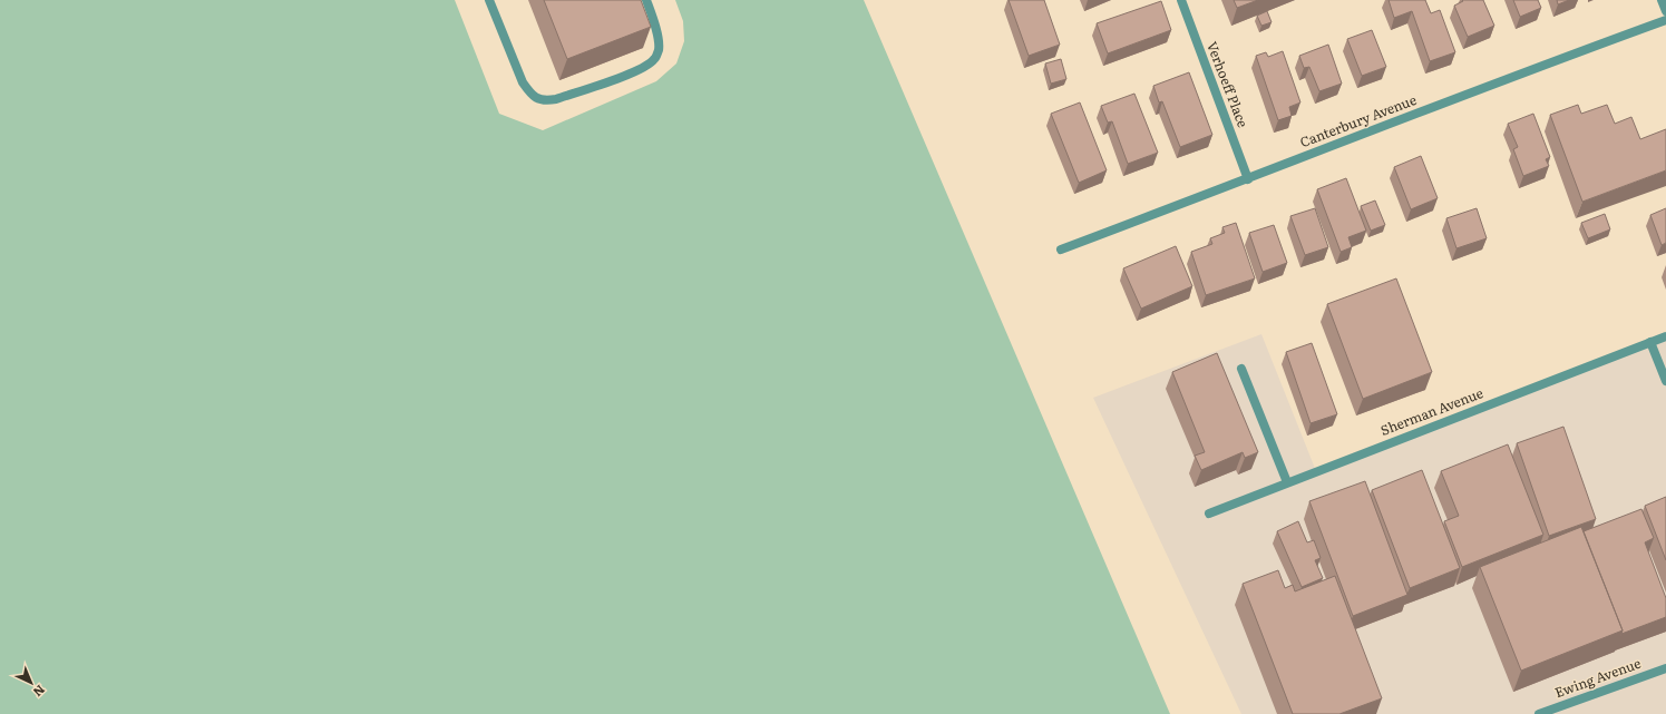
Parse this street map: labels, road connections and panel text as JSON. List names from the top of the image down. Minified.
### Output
{"streets":{"street":["Verhoeff Place","Canterbury Avenue","Sherman Avenue","Ewing Avenue"]},"crossings":[["Verhoeff Place","Canterbury Avenue"]],"north":"bottom right"}
